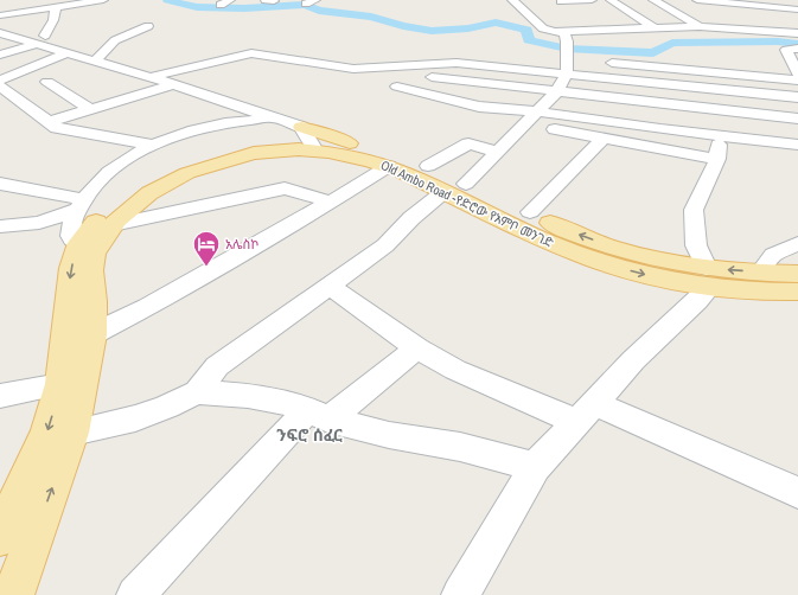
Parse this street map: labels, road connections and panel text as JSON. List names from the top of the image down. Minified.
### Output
{"streets":{"main road":["Old Ambo Road -የድሮው የአምቦ መንገድ"]},"districts":["ንፍሮ ሰፈር"],"places":{"hotel":["አሌስኮ"]}}
